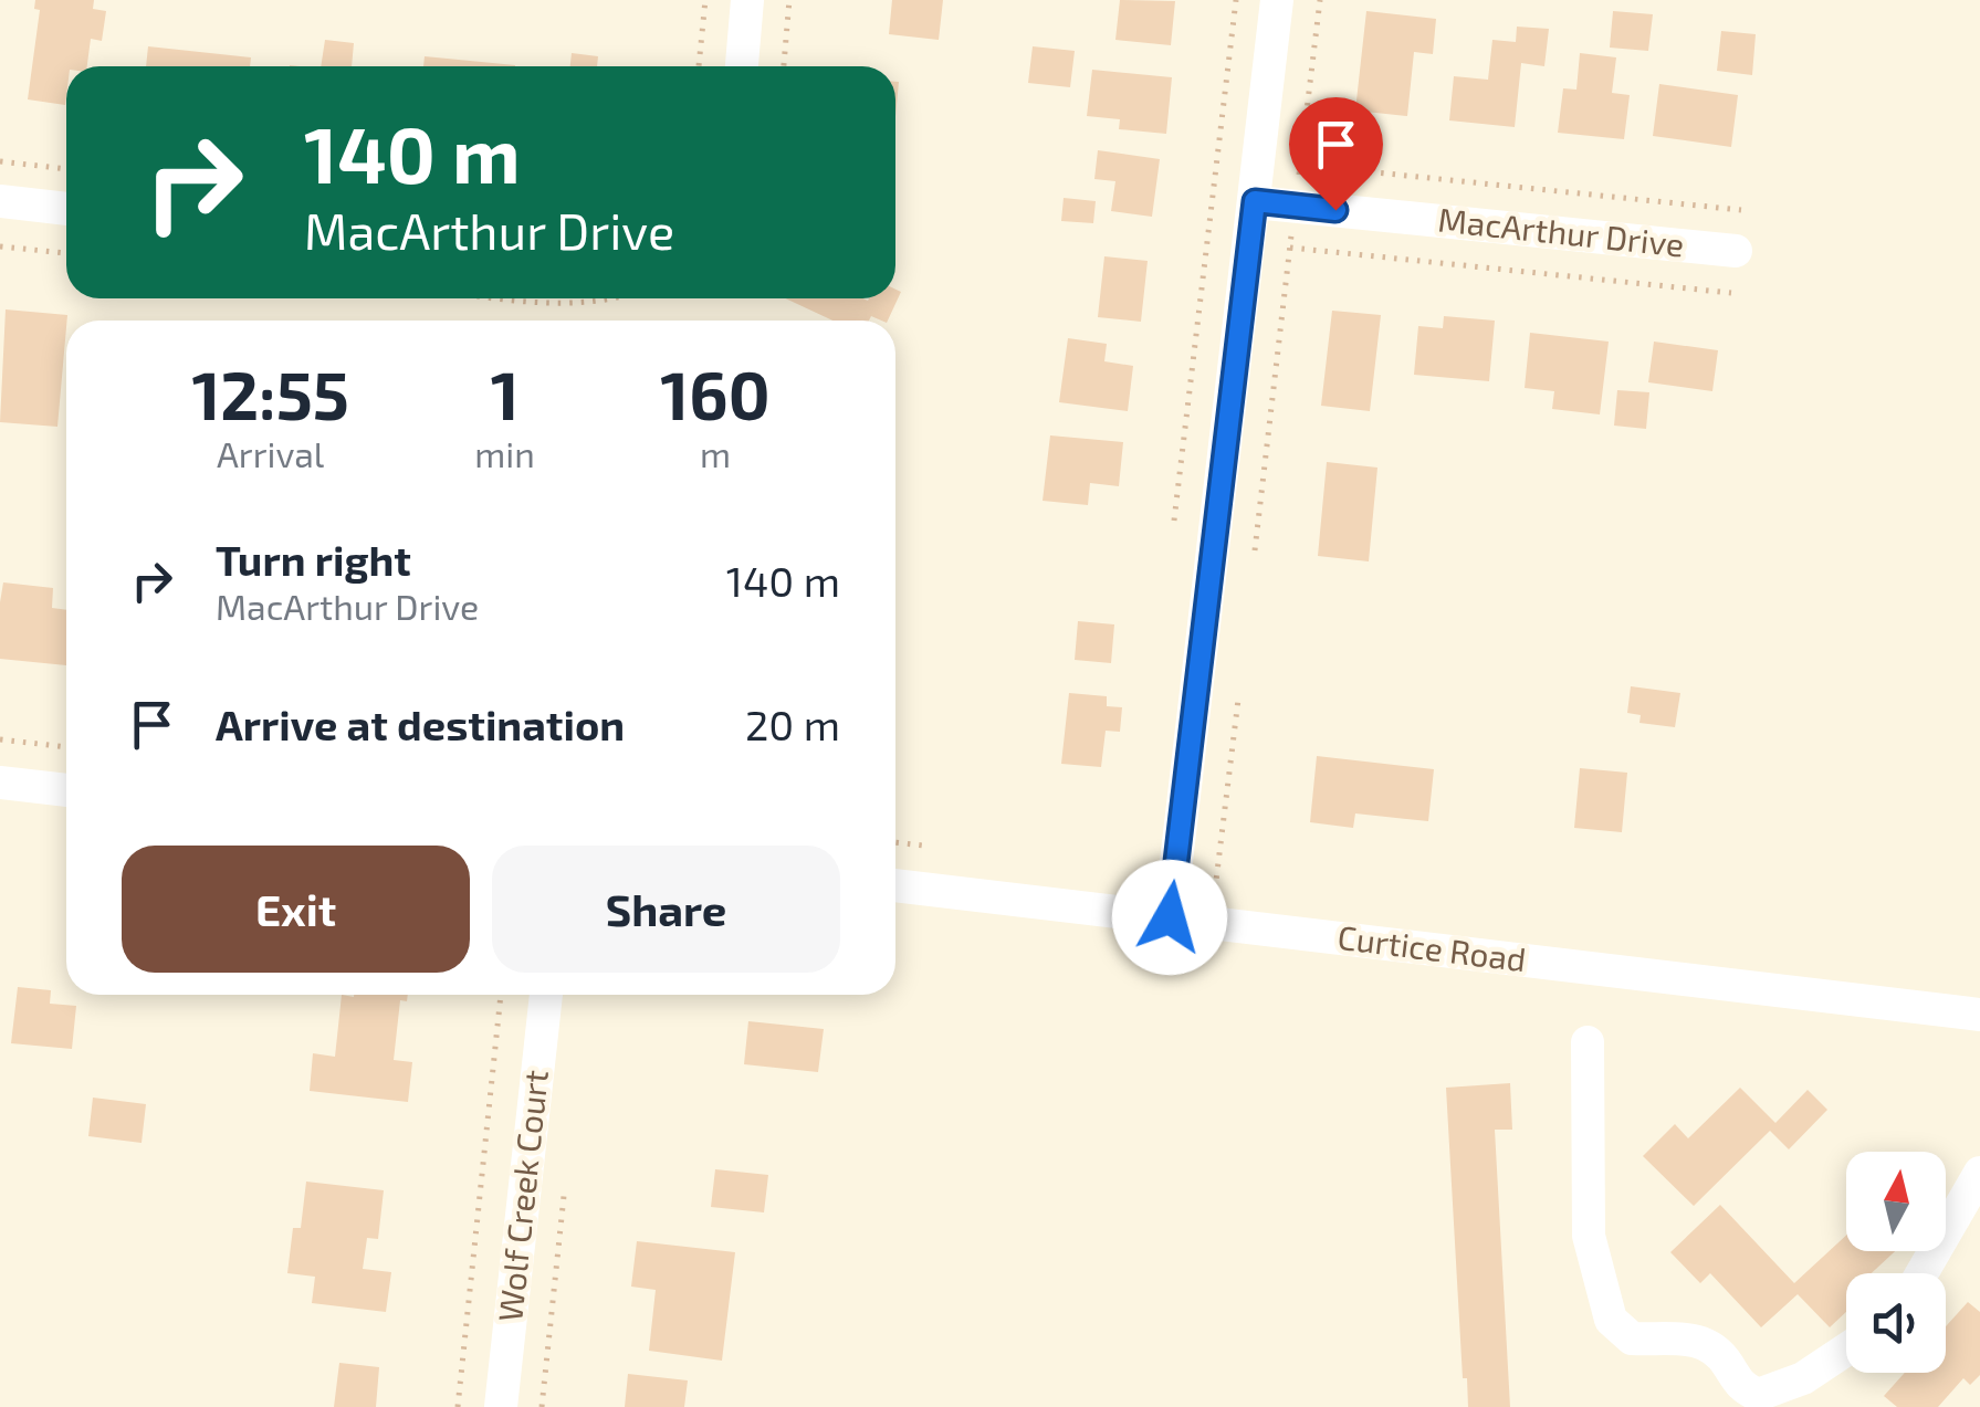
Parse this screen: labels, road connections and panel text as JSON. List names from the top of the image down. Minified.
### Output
{"streets":{"street":["MacArthur Drive","Curtice Road","Wolf Creek Court"]},"north":"top","page":{"turn":["140 m","MacArthur Drive"],"eta":["12:55","Arrival","1","min","160","m"],"list":[{"name":"Turn right","note":"MacArthur Drive","value":"140 m"},{"name":"Arrive at destination","value":"20 m"}],"buttons":["Exit","Share"]}}
